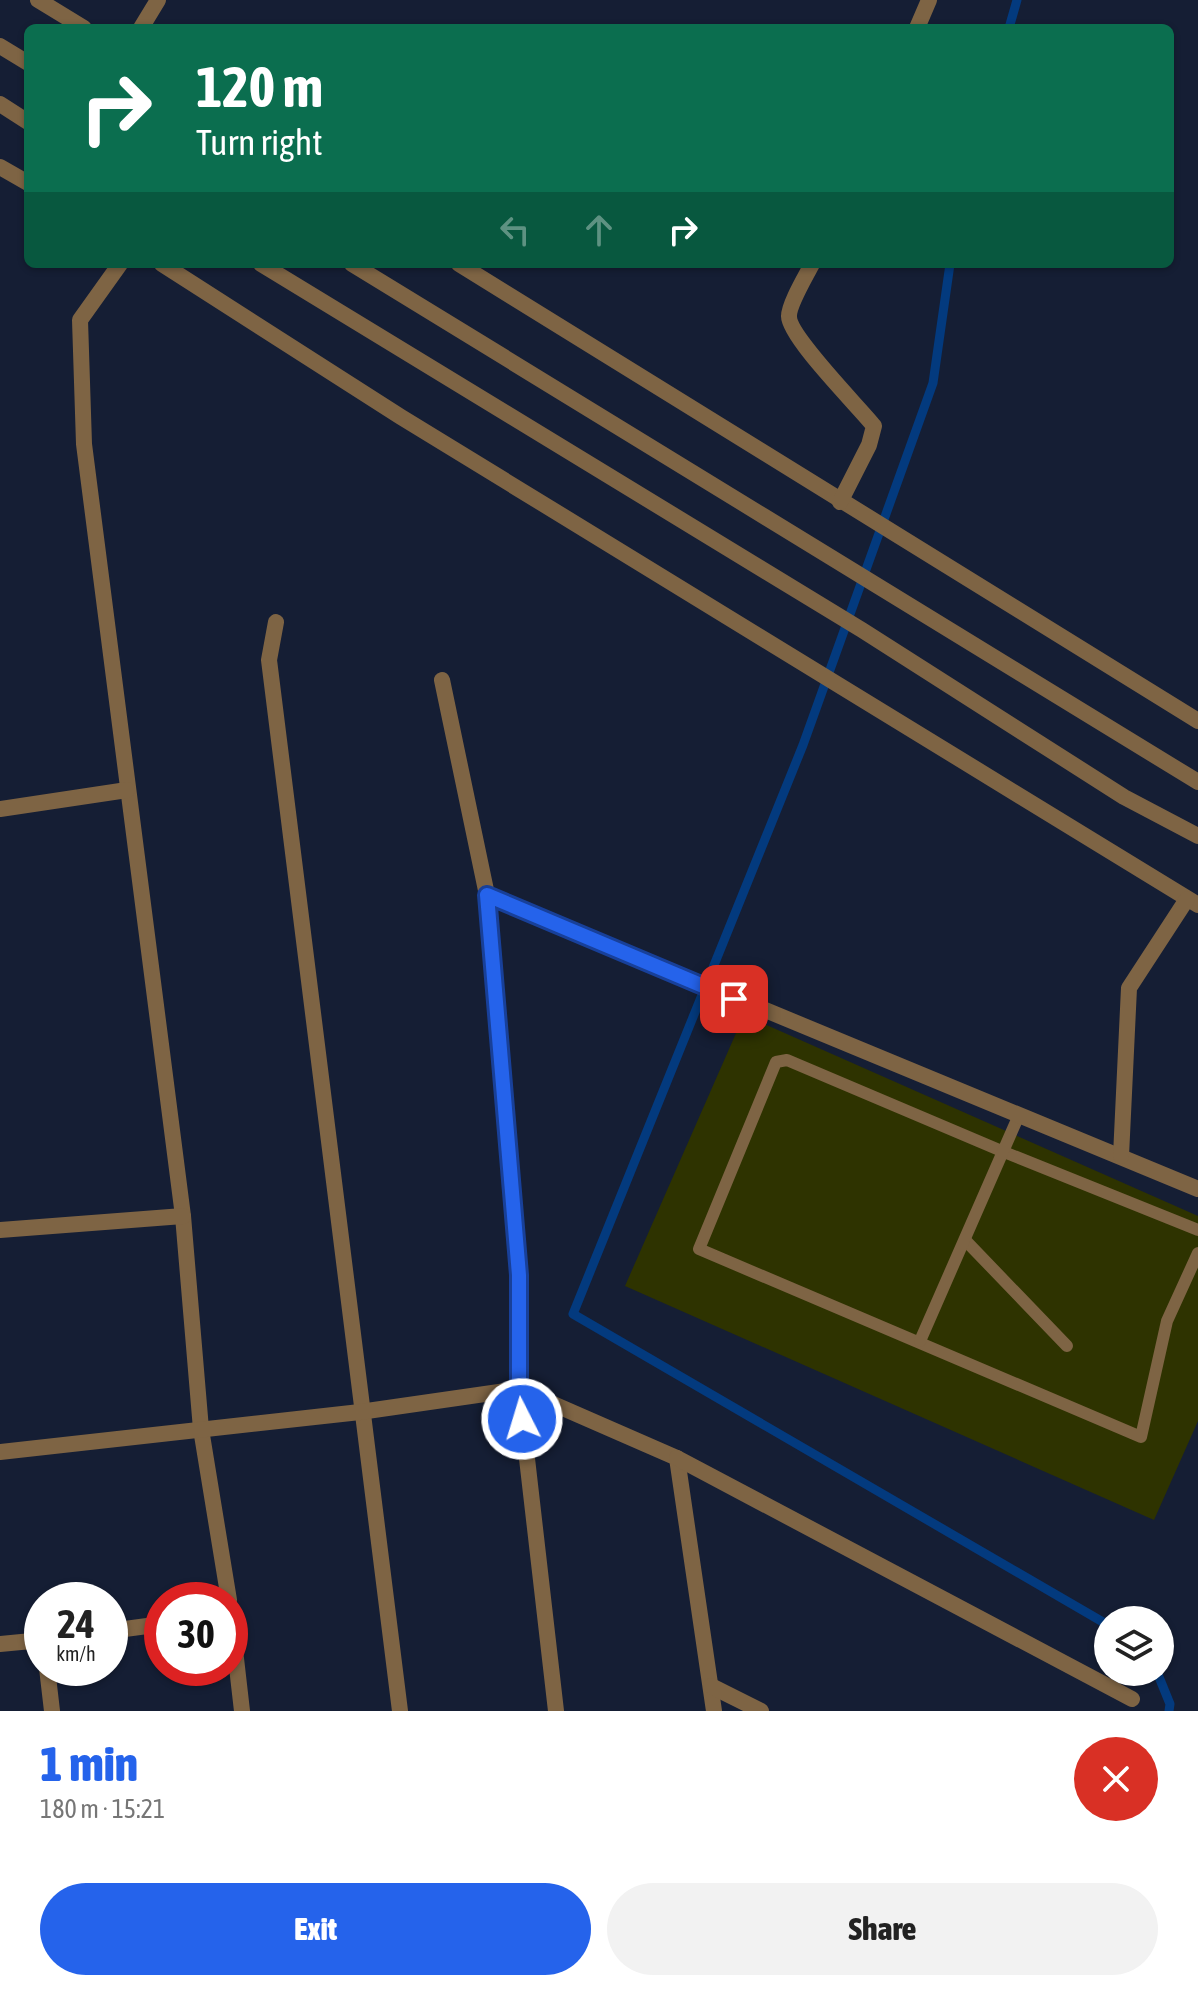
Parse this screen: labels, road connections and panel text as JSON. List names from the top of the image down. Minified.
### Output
{"page":{"turn":["120 m","Turn right"],"speed":"24 km/h","limit":"30","heading":["1 min","180 m · 15:21"],"buttons":["Exit","Share"]}}
